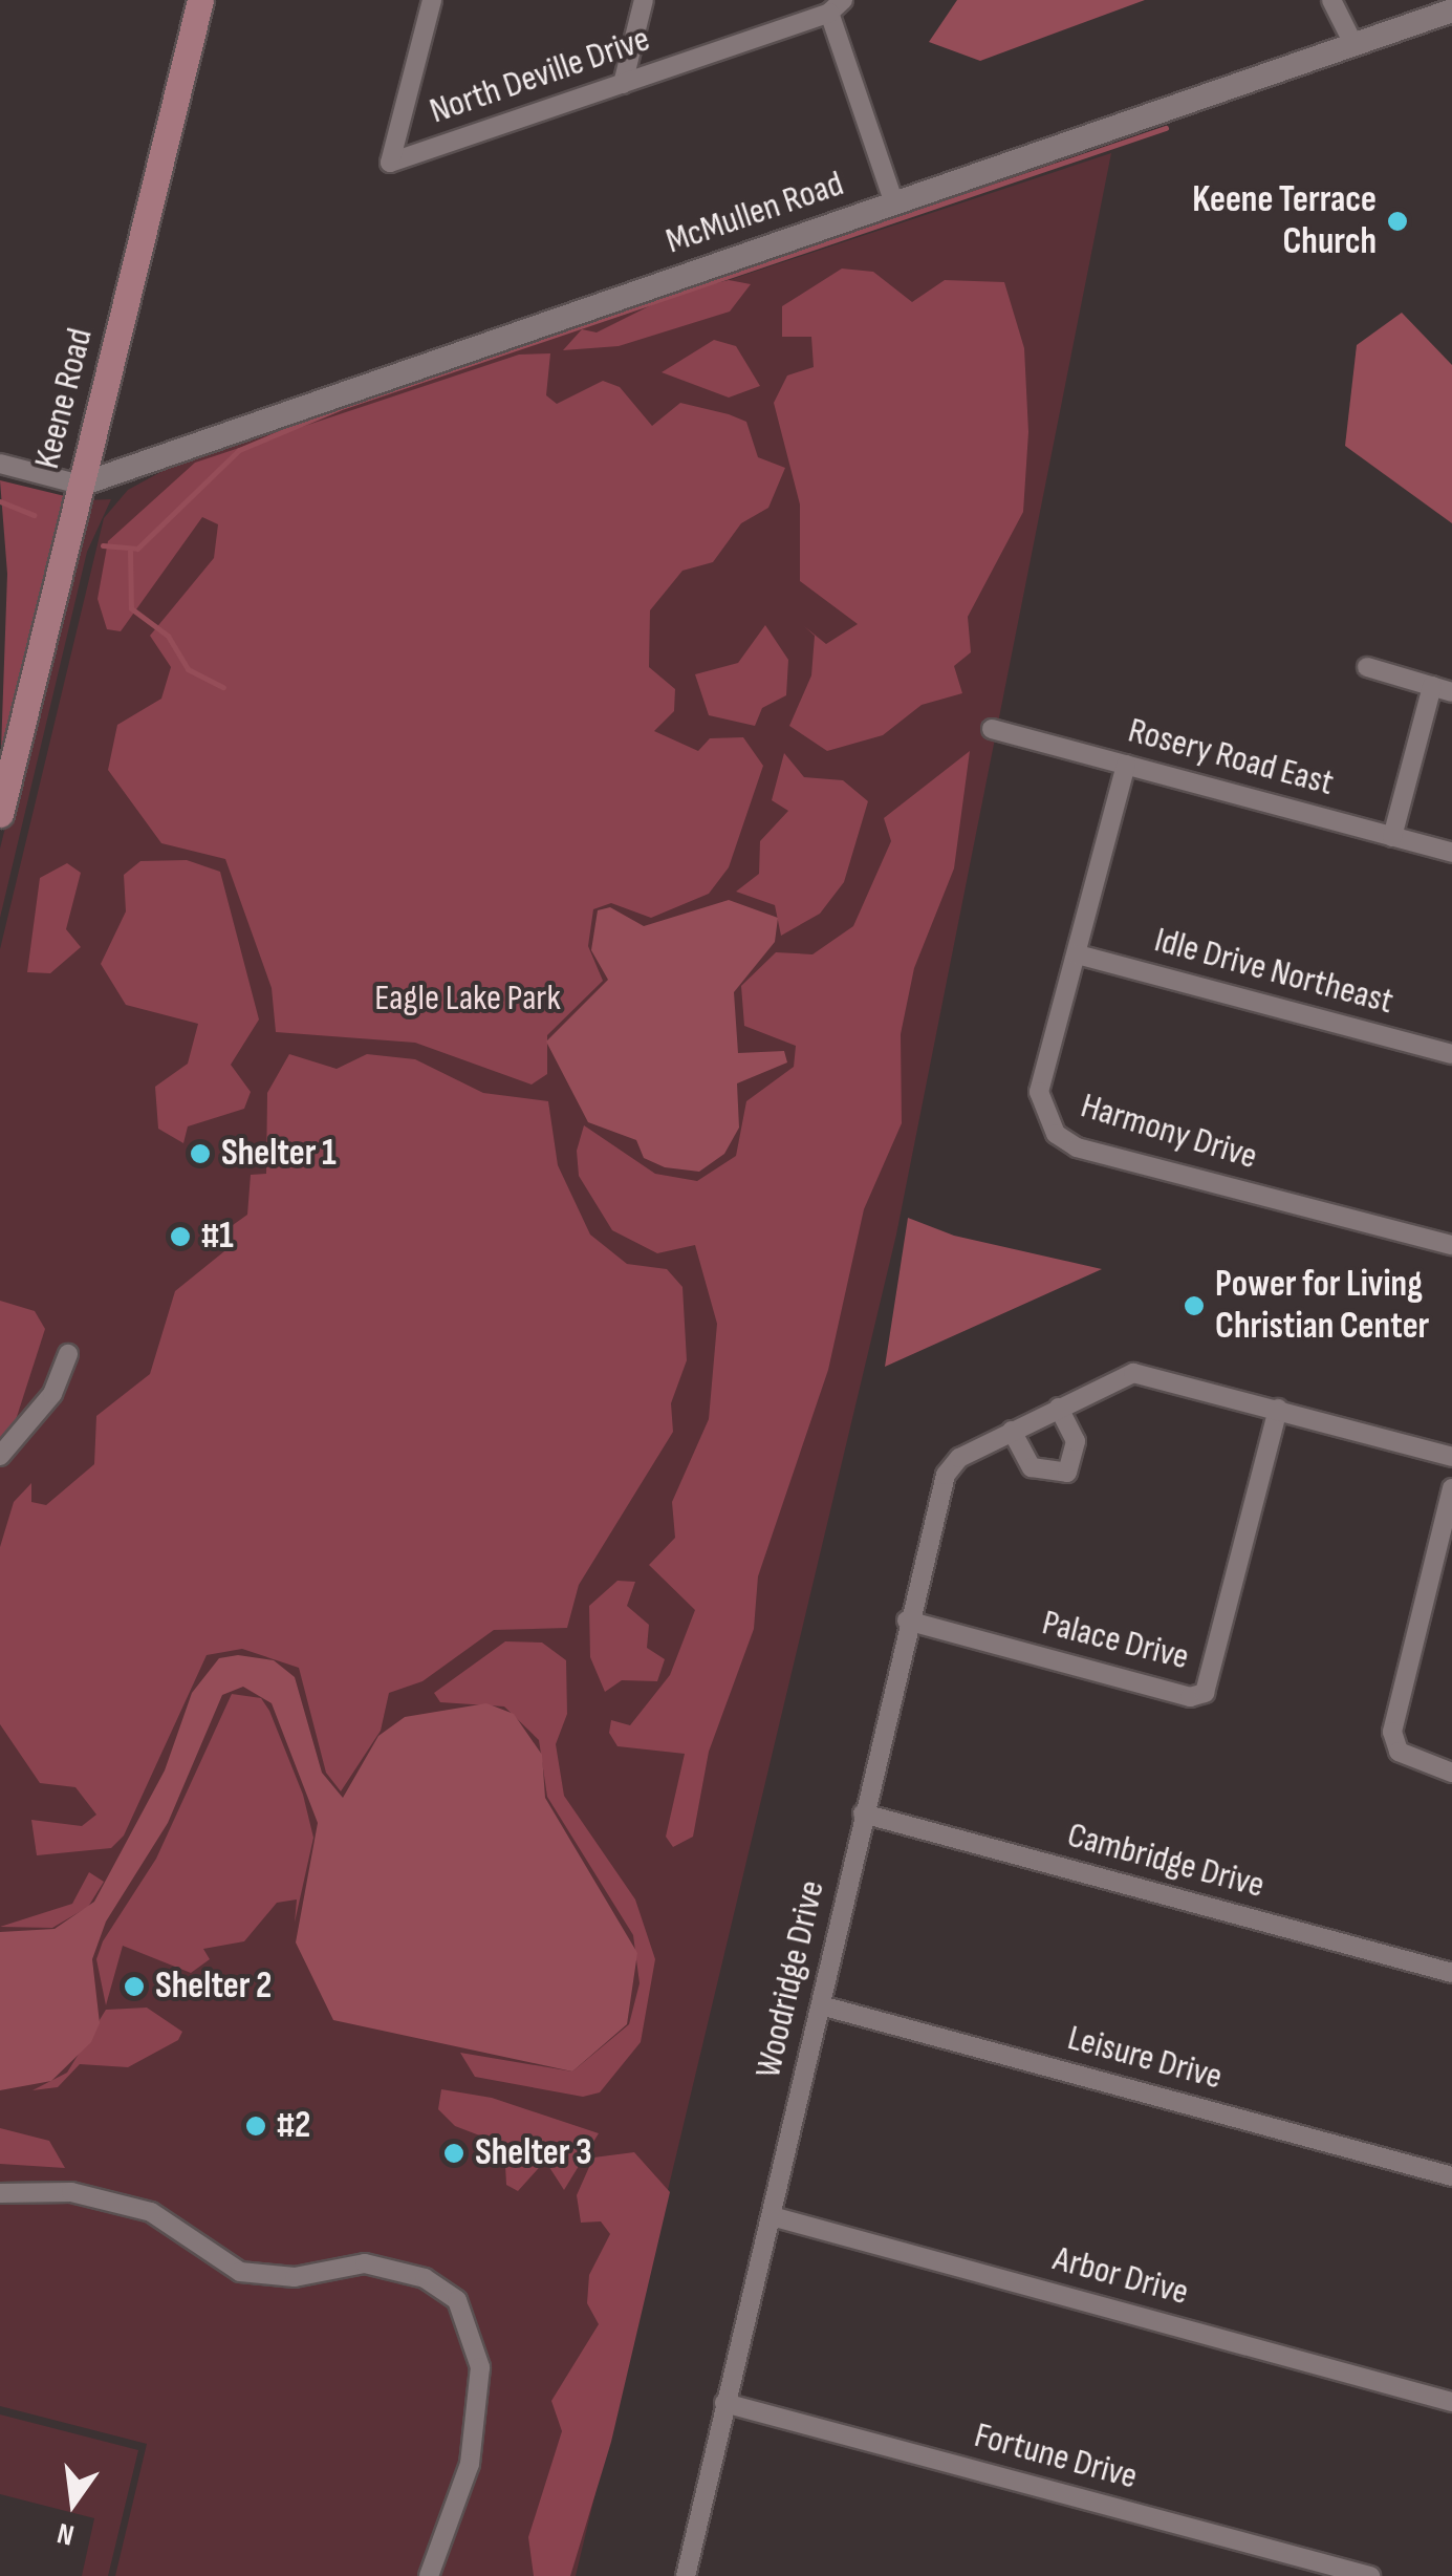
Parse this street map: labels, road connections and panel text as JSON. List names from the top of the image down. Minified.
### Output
{"streets":{"main road":["Keene Road"],"street":["North Deville Drive","McMullen Road","Rosery Road East","Idle Drive Northeast","Harmony Drive","Palace Drive","Cambridge Drive","Woodridge Drive","Leisure Drive","Arbor Drive","Fortune Drive"]},"crossings":[["McMullen Road","Keene Road"],["Rosery Road East","Harmony Drive"],["Idle Drive Northeast","Harmony Drive"],["Palace Drive","Woodridge Drive"],["Cambridge Drive","Woodridge Drive"],["Woodridge Drive","Leisure Drive"],["Woodridge Drive","Arbor Drive"],["Woodridge Drive","Fortune Drive"]],"parks":["Eagle Lake Park"],"places":["Keene Terrace Church","Shelter 1","#1","Power for Living Christian Center","Shelter 2","#2","Shelter 3"],"north":"bottom"}
